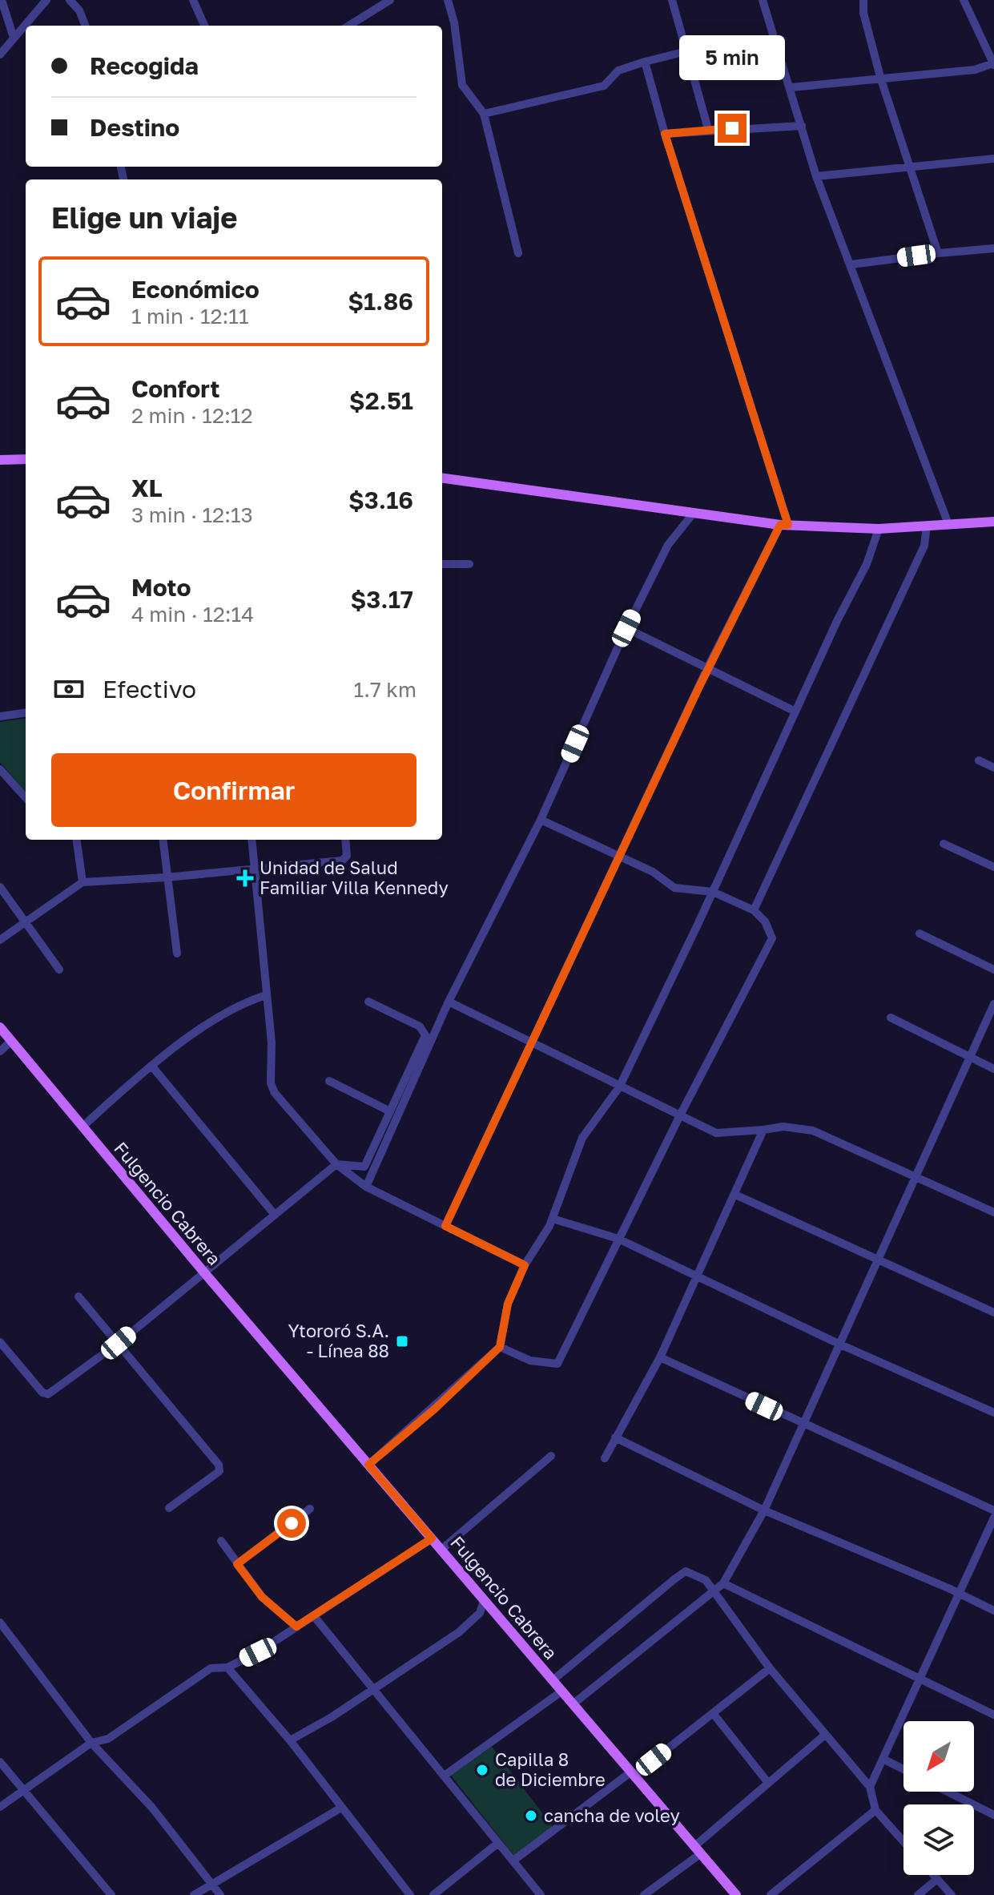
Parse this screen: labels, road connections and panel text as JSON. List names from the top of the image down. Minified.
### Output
{"streets":{"main road":["Fulgencio Cabrera"]},"places":{"health":["Unidad de Salud Familiar Villa Kennedy"],"transit":["Ytororó S.A. - Línea 88"],"other":["Capilla 8 de Diciembre","cancha de voley"]},"north":"bottom left","page":{"banner":["Recogida","Destino"],"bubble":"5 min","heading":"Elige un viaje","list":[{"name":"Económico","note":"1 min · 12:11","value":"$1.86"},{"name":"Confort","note":"2 min · 12:12","value":"$2.51"},{"name":"XL","note":"3 min · 12:13","value":"$3.16"},{"name":"Moto","note":"4 min · 12:14","value":"$3.17"}],"pay":["Efectivo","1.7 km"],"buttons":"Confirmar"}}
